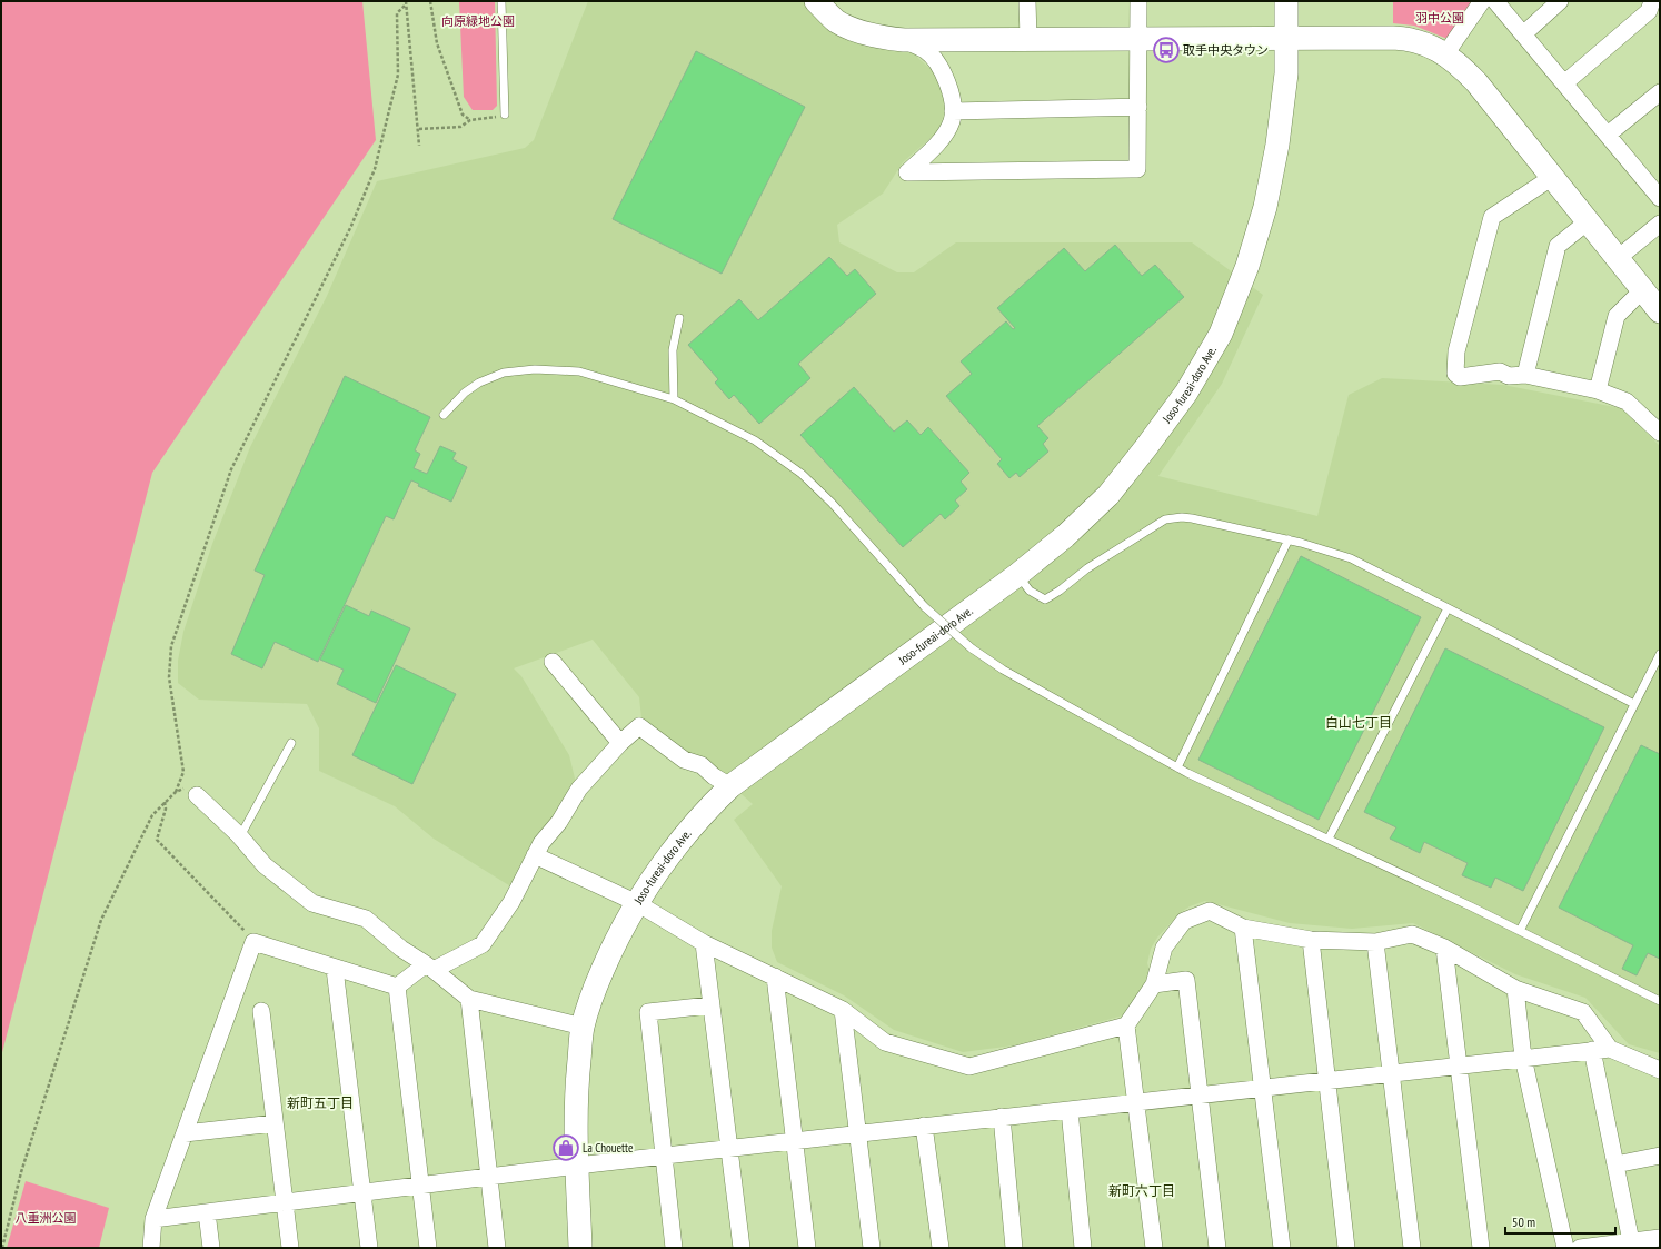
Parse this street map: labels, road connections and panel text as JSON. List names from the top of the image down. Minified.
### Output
{"streets":{"street":["Joso-fureai-doro Ave."]},"districts":["白山七丁目","新町五丁目","新町六丁目"],"parks":["羽中公園","向原緑地公園","八重洲公園"],"places":{"bus stop":["取手中央タウン"],"shop":["La Chouette"]},"scale_bar":"50 m"}
